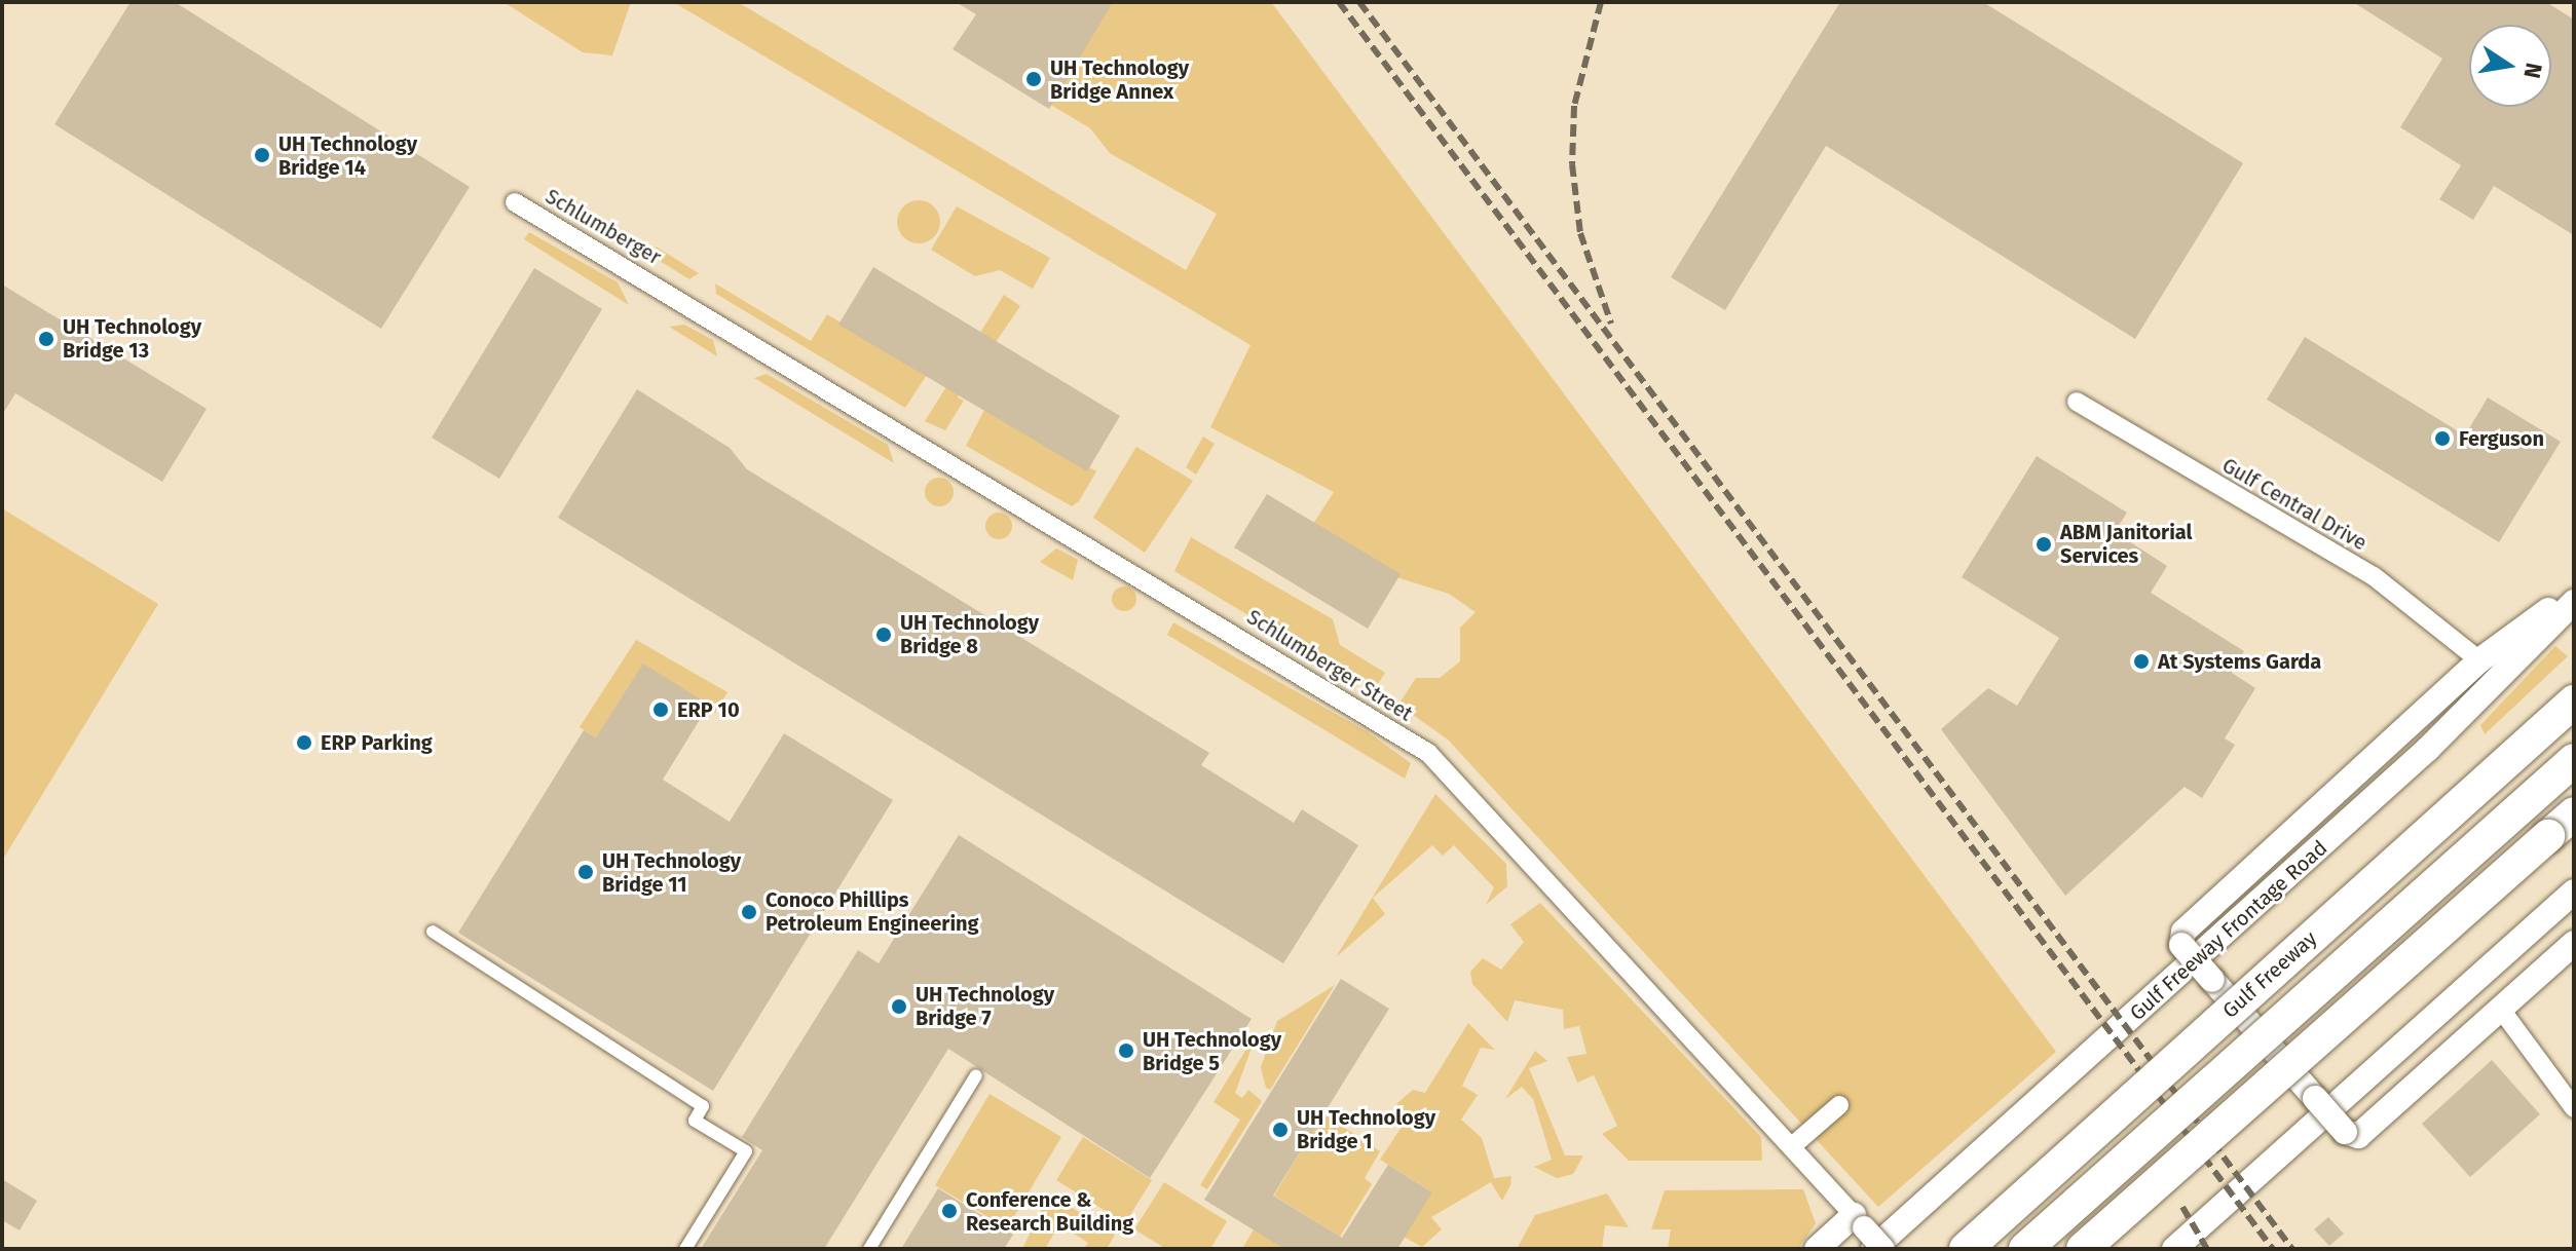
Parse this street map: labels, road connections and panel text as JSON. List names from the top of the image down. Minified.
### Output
{"streets":{"highway":["Gulf Freeway"],"main road":["Gulf Freeway Frontage Road"],"street":["Schlumberger","Gulf Central Drive","Schlumberger Street"]},"crossings":[["Schlumberger","Schlumberger Street"],["Schlumberger Street","Gulf Freeway Frontage Road"]],"places":["UH Technology Bridge Annex","UH Technology Bridge 14","UH Technology Bridge 13","Ferguson","ABM Janitorial Services","UH Technology Bridge 8","At Systems Garda","ERP 10","ERP Parking","UH Technology Bridge 11","Conoco Phillips Petroleum Engineering","UH Technology Bridge 7","UH Technology Bridge 5","UH Technology Bridge 1","Conference & Research Building"],"north":"right"}
